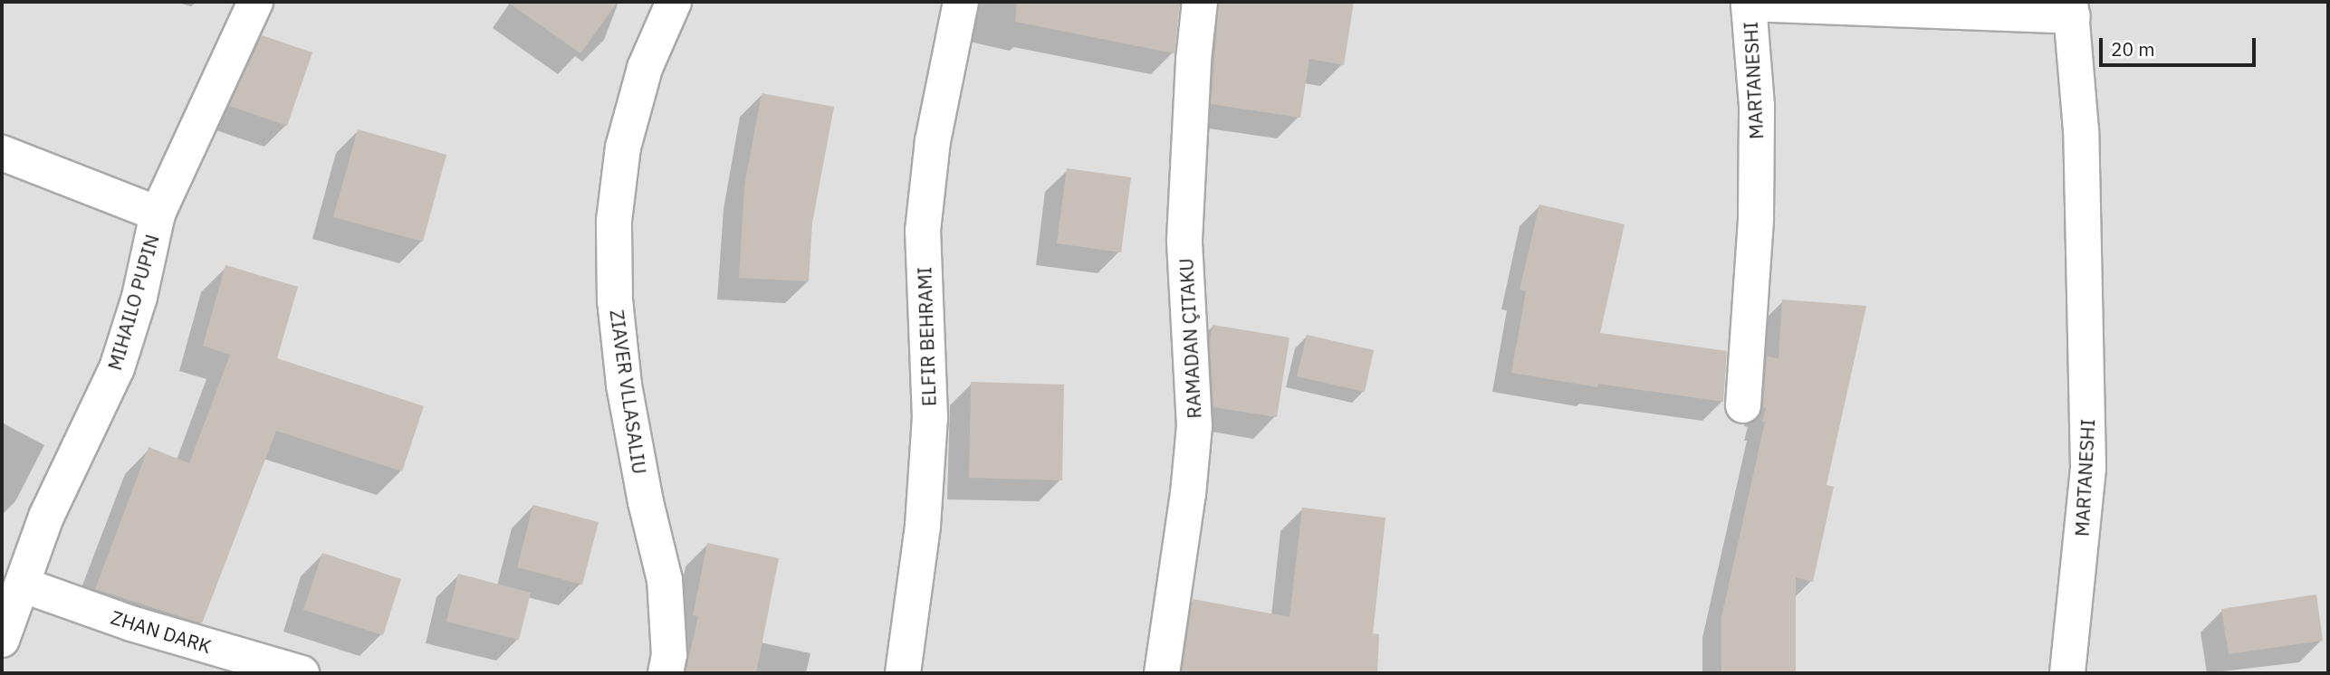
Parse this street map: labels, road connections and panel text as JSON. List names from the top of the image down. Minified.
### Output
{"streets":{"street":["MARTANESHI","MIHAILO PUPIN","ELFIR BEHRAMI","RAMADAN ÇITAKU","ZIAVER VLLASALIU","ZHAN DARK"]},"crossings":[["MIHAILO PUPIN","ZHAN DARK"]],"scale_bar":"20 m"}
